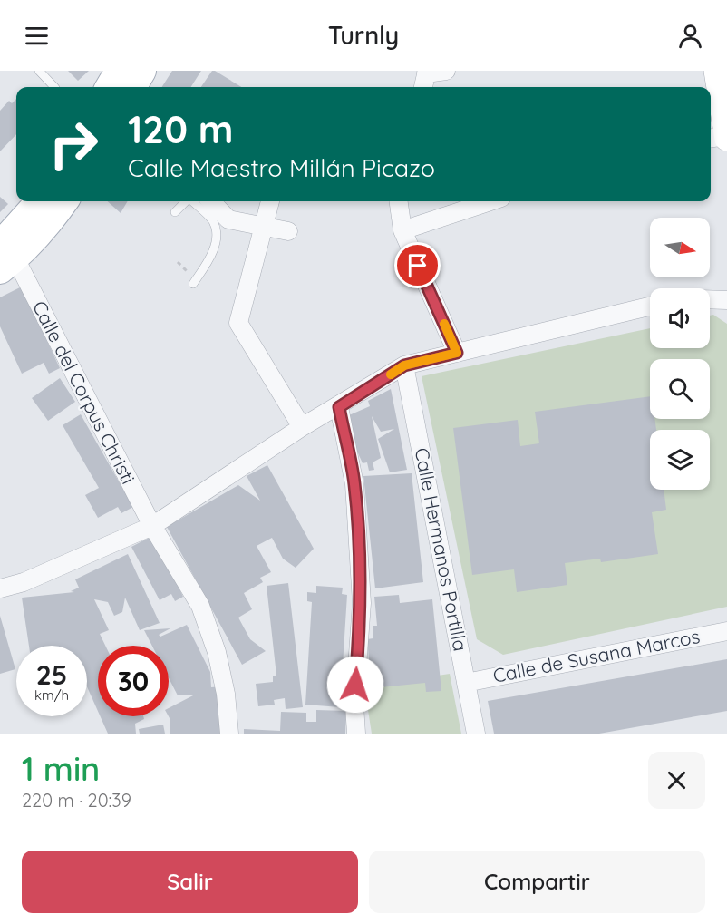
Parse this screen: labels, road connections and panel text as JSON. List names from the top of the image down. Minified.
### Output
{"streets":{"street":["Calle del Corpus Christi","Calle Hermanos Portilla","Calle de Susana Marcos"]},"crossings":[["Calle Hermanos Portilla","Calle de Susana Marcos"]],"north":"right","page":{"header":"Turnly","turn":["120 m","Calle Maestro Millán Picazo"],"speed":"25 km/h","limit":"30","heading":["1 min","220 m · 20:39"],"buttons":["Salir","Compartir"]}}
